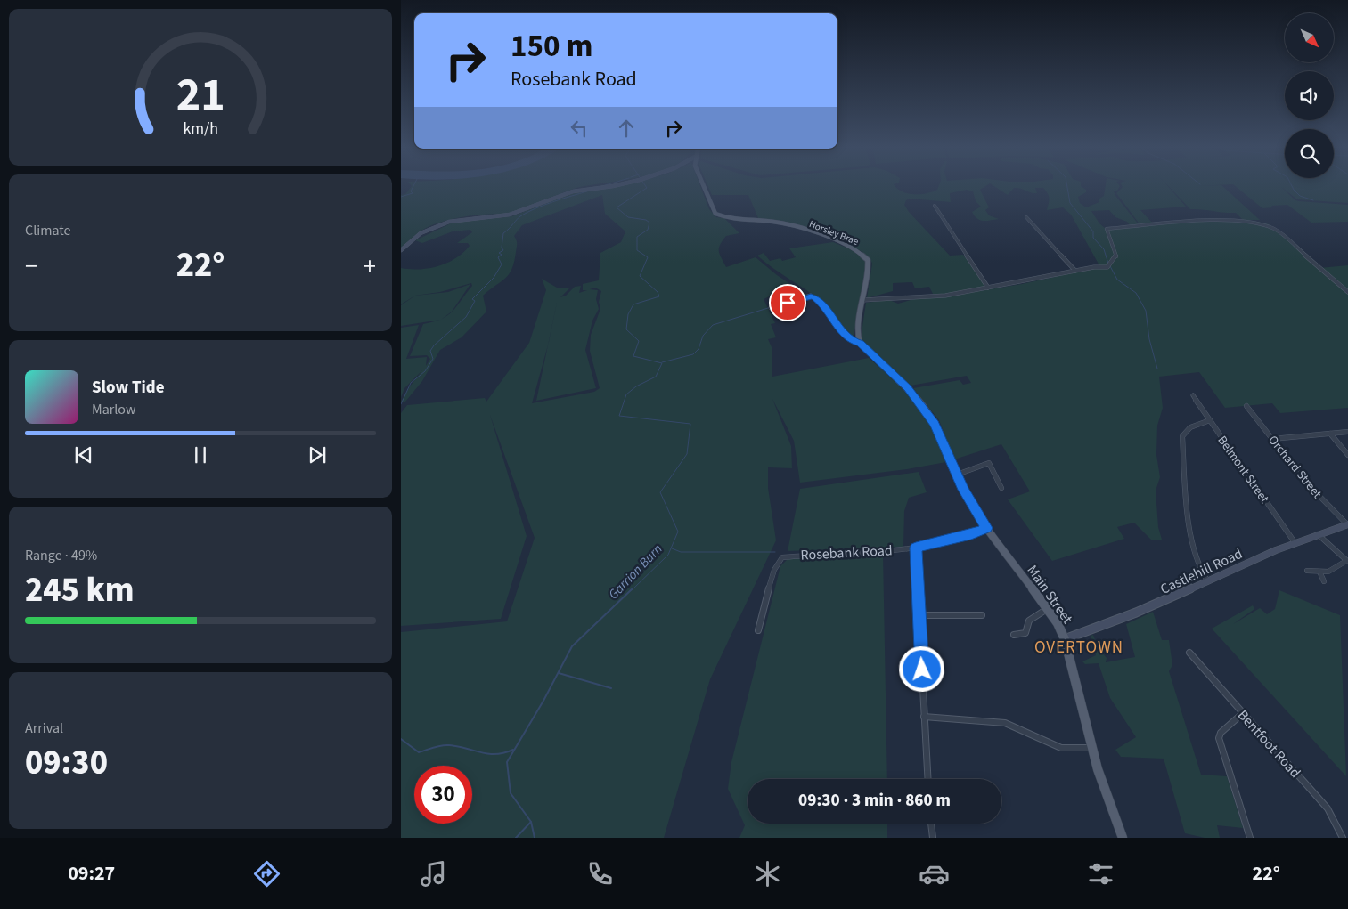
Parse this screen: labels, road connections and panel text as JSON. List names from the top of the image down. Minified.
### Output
{"streets":{"main road":["Horsley Brae","Castlehill Road","Main Street"],"street":["Orchard Street","Belmont Street","Rosebank Road","Bentfoot Road"]},"crossings":[["Horsley Brae","Main Street"],["Orchard Street","Castlehill Road"],["Belmont Street","Castlehill Road"],["Rosebank Road","Main Street"],["Castlehill Road","Main Street"]],"districts":["OVERTOWN"],"water":["Garrion Burn"],"north":"bottom right","page":{"turn":["150 m","Rosebank Road"],"tile":["Climate",["Range · 49%","245 km"],["Arrival","09:30"]],"heat":["−","22°","+"],"song":["Slow Tide","Marlow"],"limit":"30","trip":"09:30 · 3 min · 860 m","tabs":["09:27","22°"],"gauge":["21","km/h"]}}
